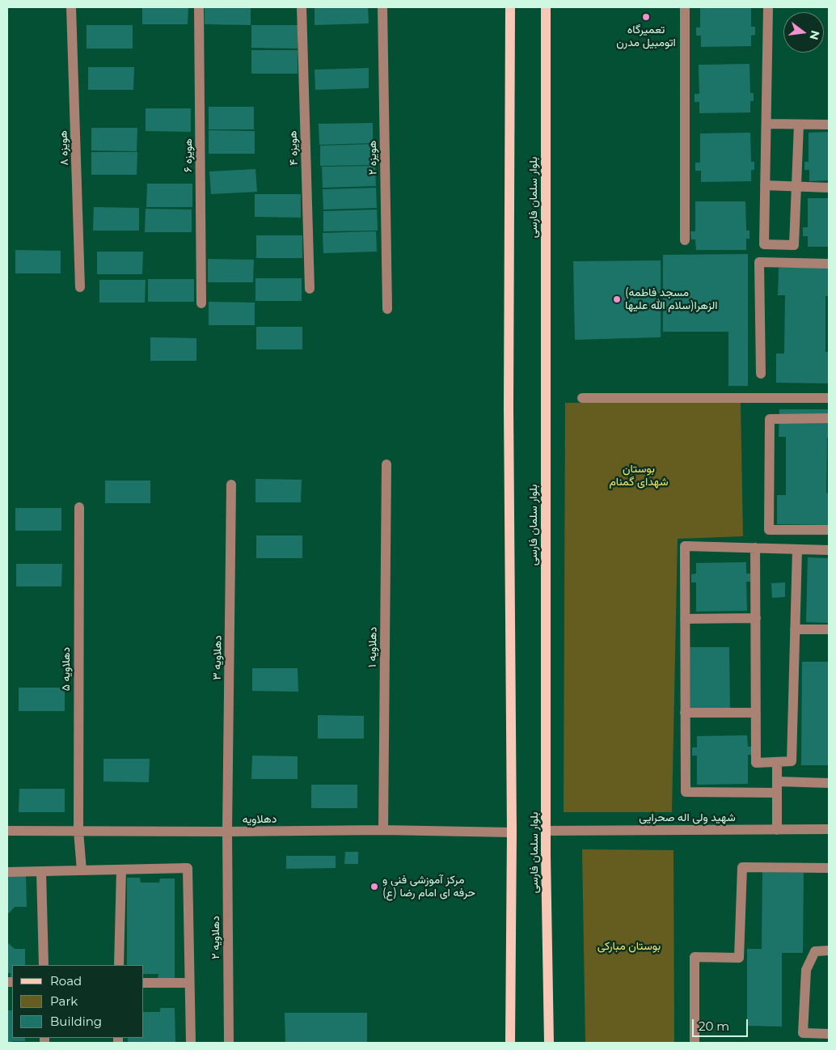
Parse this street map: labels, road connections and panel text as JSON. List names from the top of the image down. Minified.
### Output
{"streets":{"main road":["بلوار سلمان فارسی"],"street":["هویزه ۸","هویزه ۴","هویزه ۶","هویزه ۲","دهلاویه ۱","دهلاویه ۳","دهلاویه ۵","شهید ولی اله صحرایی","دهلاویه","دهلاویه ۲"]},"crossings":[["بلوار سلمان فارسی","شهید ولی اله صحرایی"],["بلوار سلمان فارسی","دهلاویه"],["دهلاویه ۱","دهلاویه"],["دهلاویه ۳","دهلاویه"],["دهلاویه ۳","دهلاویه ۲"],["دهلاویه ۵","دهلاویه"],["دهلاویه","دهلاویه ۲"]],"parks":["بوستان شهدای گمنام","بوستان مبارکی"],"places":["تعمیرگاه اتومبیل مدرن","(مسجد فاطمه الزهرا(سلام الله علیها","مرکز آموزشی فنی و حرفه ای امام رضا (ع)"],"legend":["Road","Park","Building"],"scale_bar":"20 m","north":"right"}
